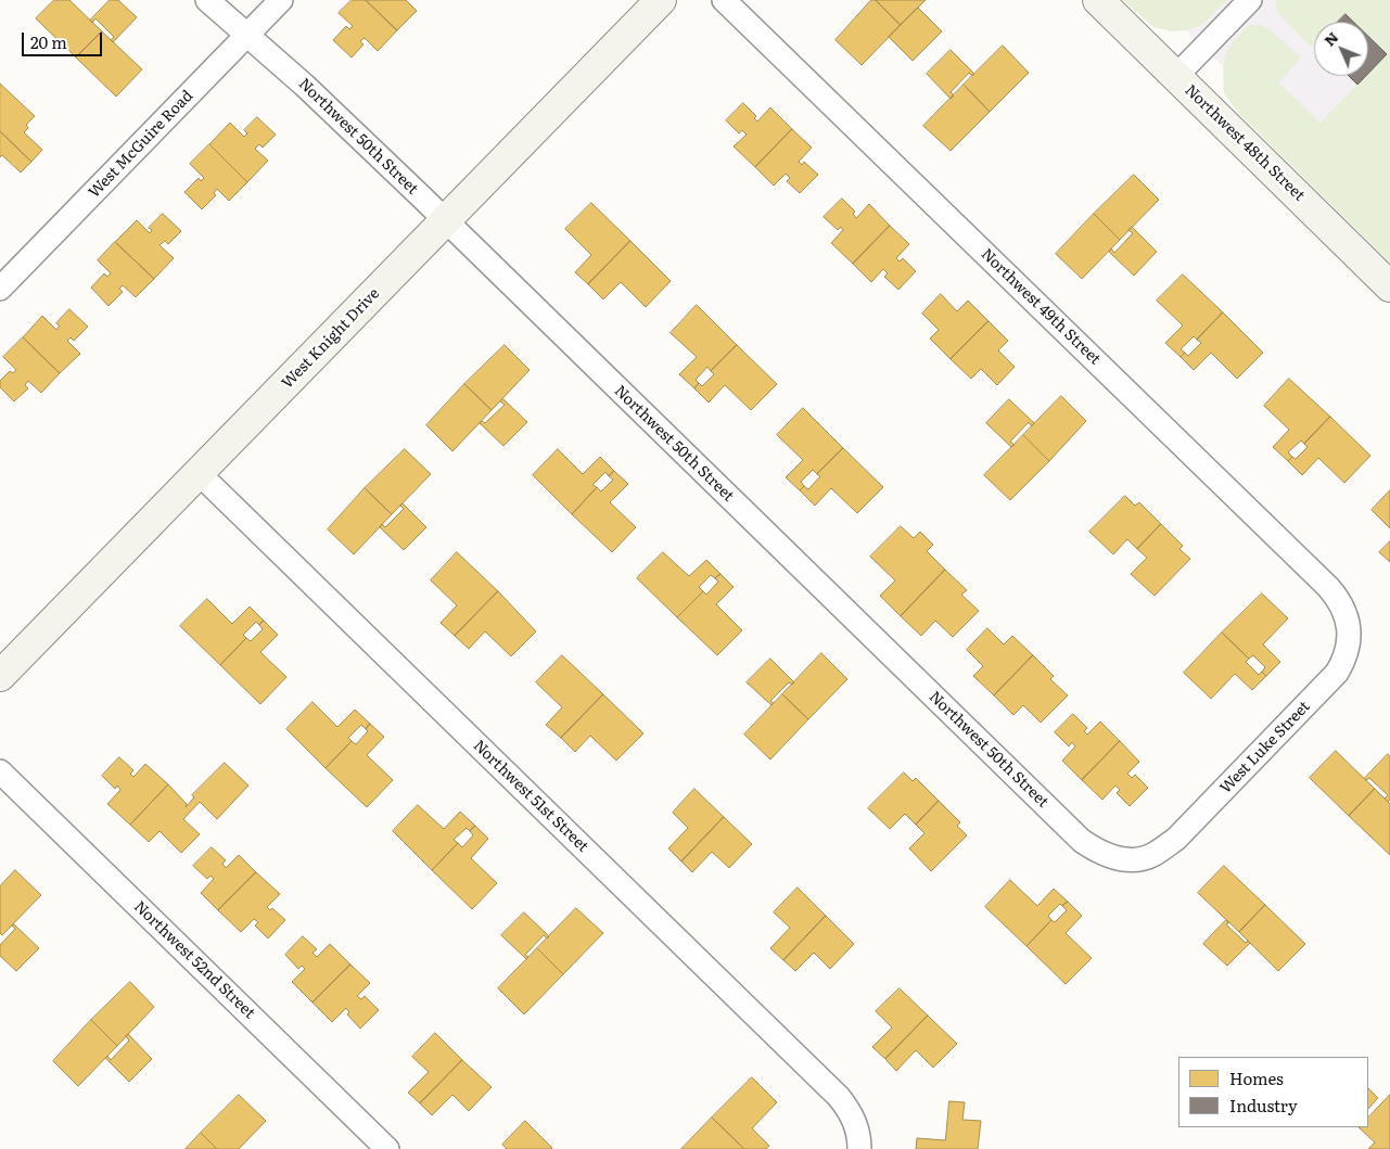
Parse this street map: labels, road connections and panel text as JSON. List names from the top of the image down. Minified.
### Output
{"streets":{"street":["Northwest 50th Street","Northwest 48th Street","West McGuire Road","Northwest 49th Street","West Knight Drive","West Luke Street","Northwest 51st Street","Northwest 52nd Street"]},"crossings":[["Northwest 50th Street","West McGuire Road"],["Northwest 50th Street","West Knight Drive"],["Northwest 50th Street","West Luke Street"],["Northwest 49th Street","West Luke Street"],["West Knight Drive","Northwest 51st Street"]],"legend":["Homes","Industry"],"scale_bar":"20 m","north":"top left"}
